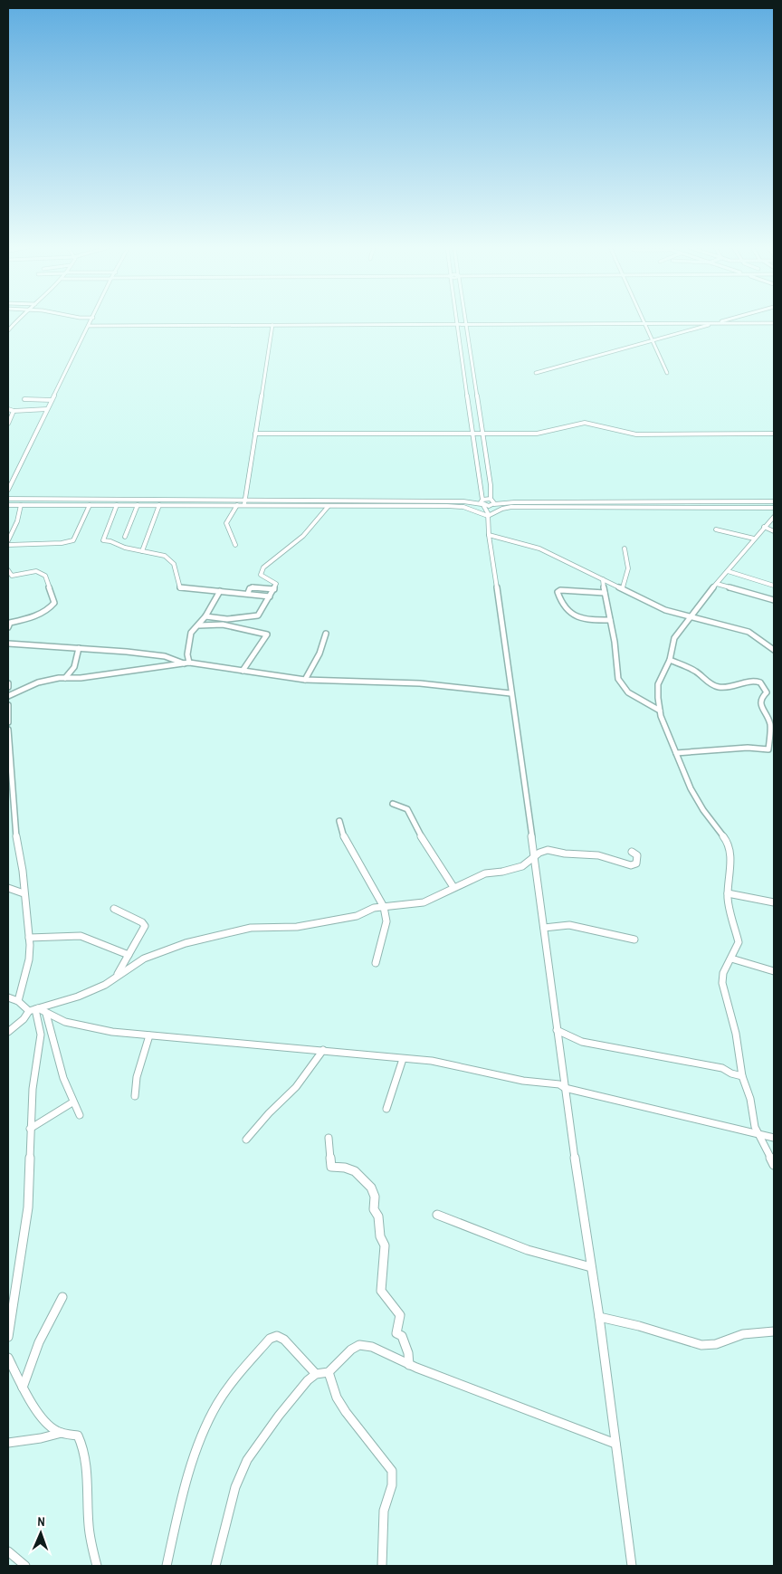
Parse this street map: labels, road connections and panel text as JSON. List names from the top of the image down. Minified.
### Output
{"north":"top"}
